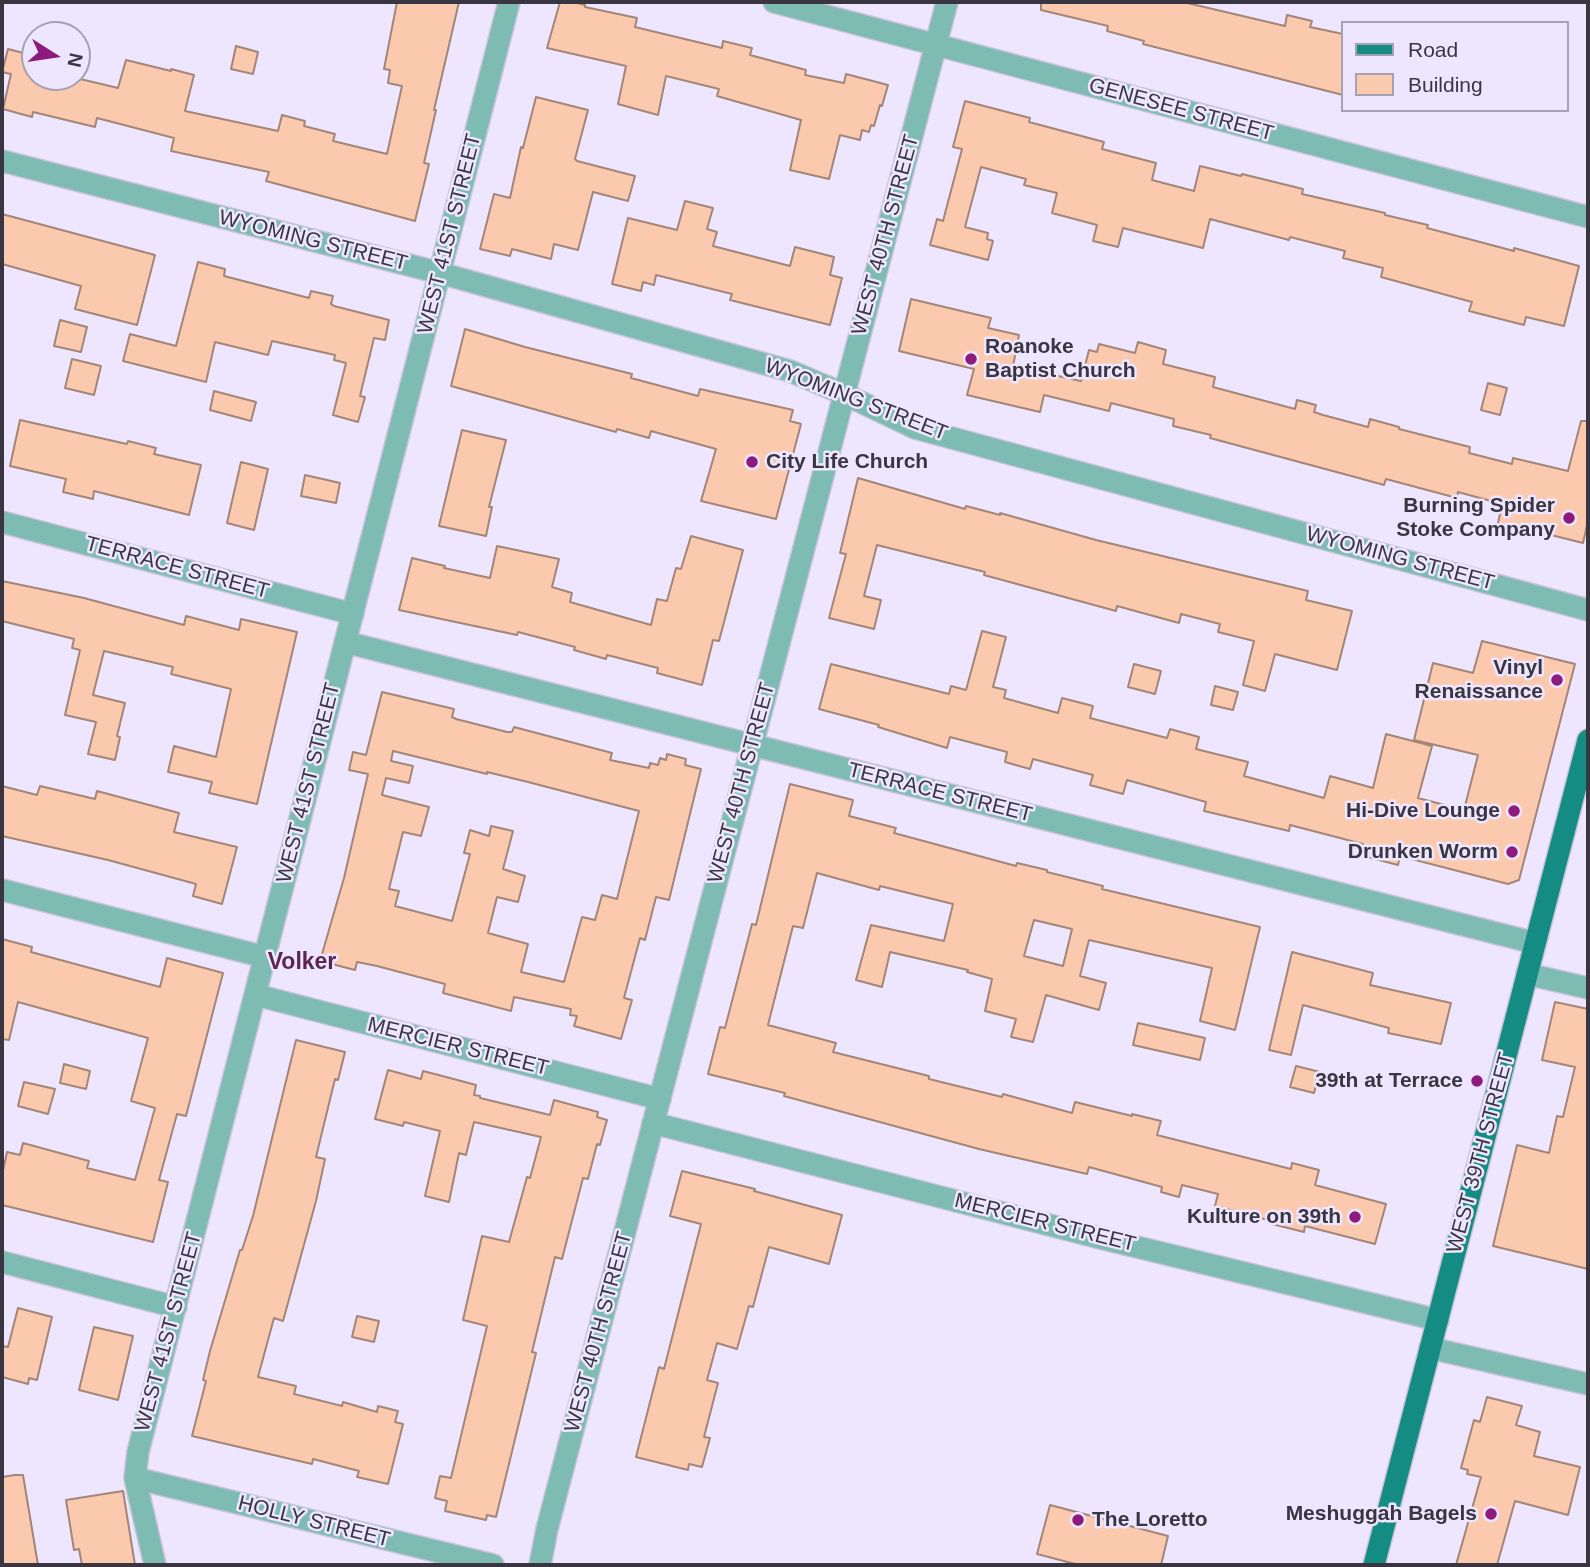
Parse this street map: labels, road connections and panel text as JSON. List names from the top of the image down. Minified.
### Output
{"streets":{"main road":["WEST 39TH STREET"],"street":["GENESEE STREET","WEST 41ST STREET","WEST 40TH STREET","WYOMING STREET","TERRACE STREET","MERCIER STREET","HOLLY STREET"]},"crossings":[["GENESEE STREET","WEST 40TH STREET"],["WEST 41ST STREET","WYOMING STREET"],["WEST 41ST STREET","TERRACE STREET"],["WEST 41ST STREET","MERCIER STREET"],["WEST 41ST STREET","HOLLY STREET"],["WEST 40TH STREET","WYOMING STREET"],["WEST 40TH STREET","TERRACE STREET"],["WEST 40TH STREET","MERCIER STREET"],["TERRACE STREET","WEST 39TH STREET"],["MERCIER STREET","WEST 39TH STREET"]],"districts":["Volker"],"places":["Roanoke Baptist Church","City Life Church","Burning Spider Stoke Company","Vinyl Renaissance","Hi-Dive Lounge","Drunken Worm","39th at Terrace","Kulture on 39th","Meshuggah Bagels","The Loretto"],"legend":["Road","Building"],"north":"right"}
